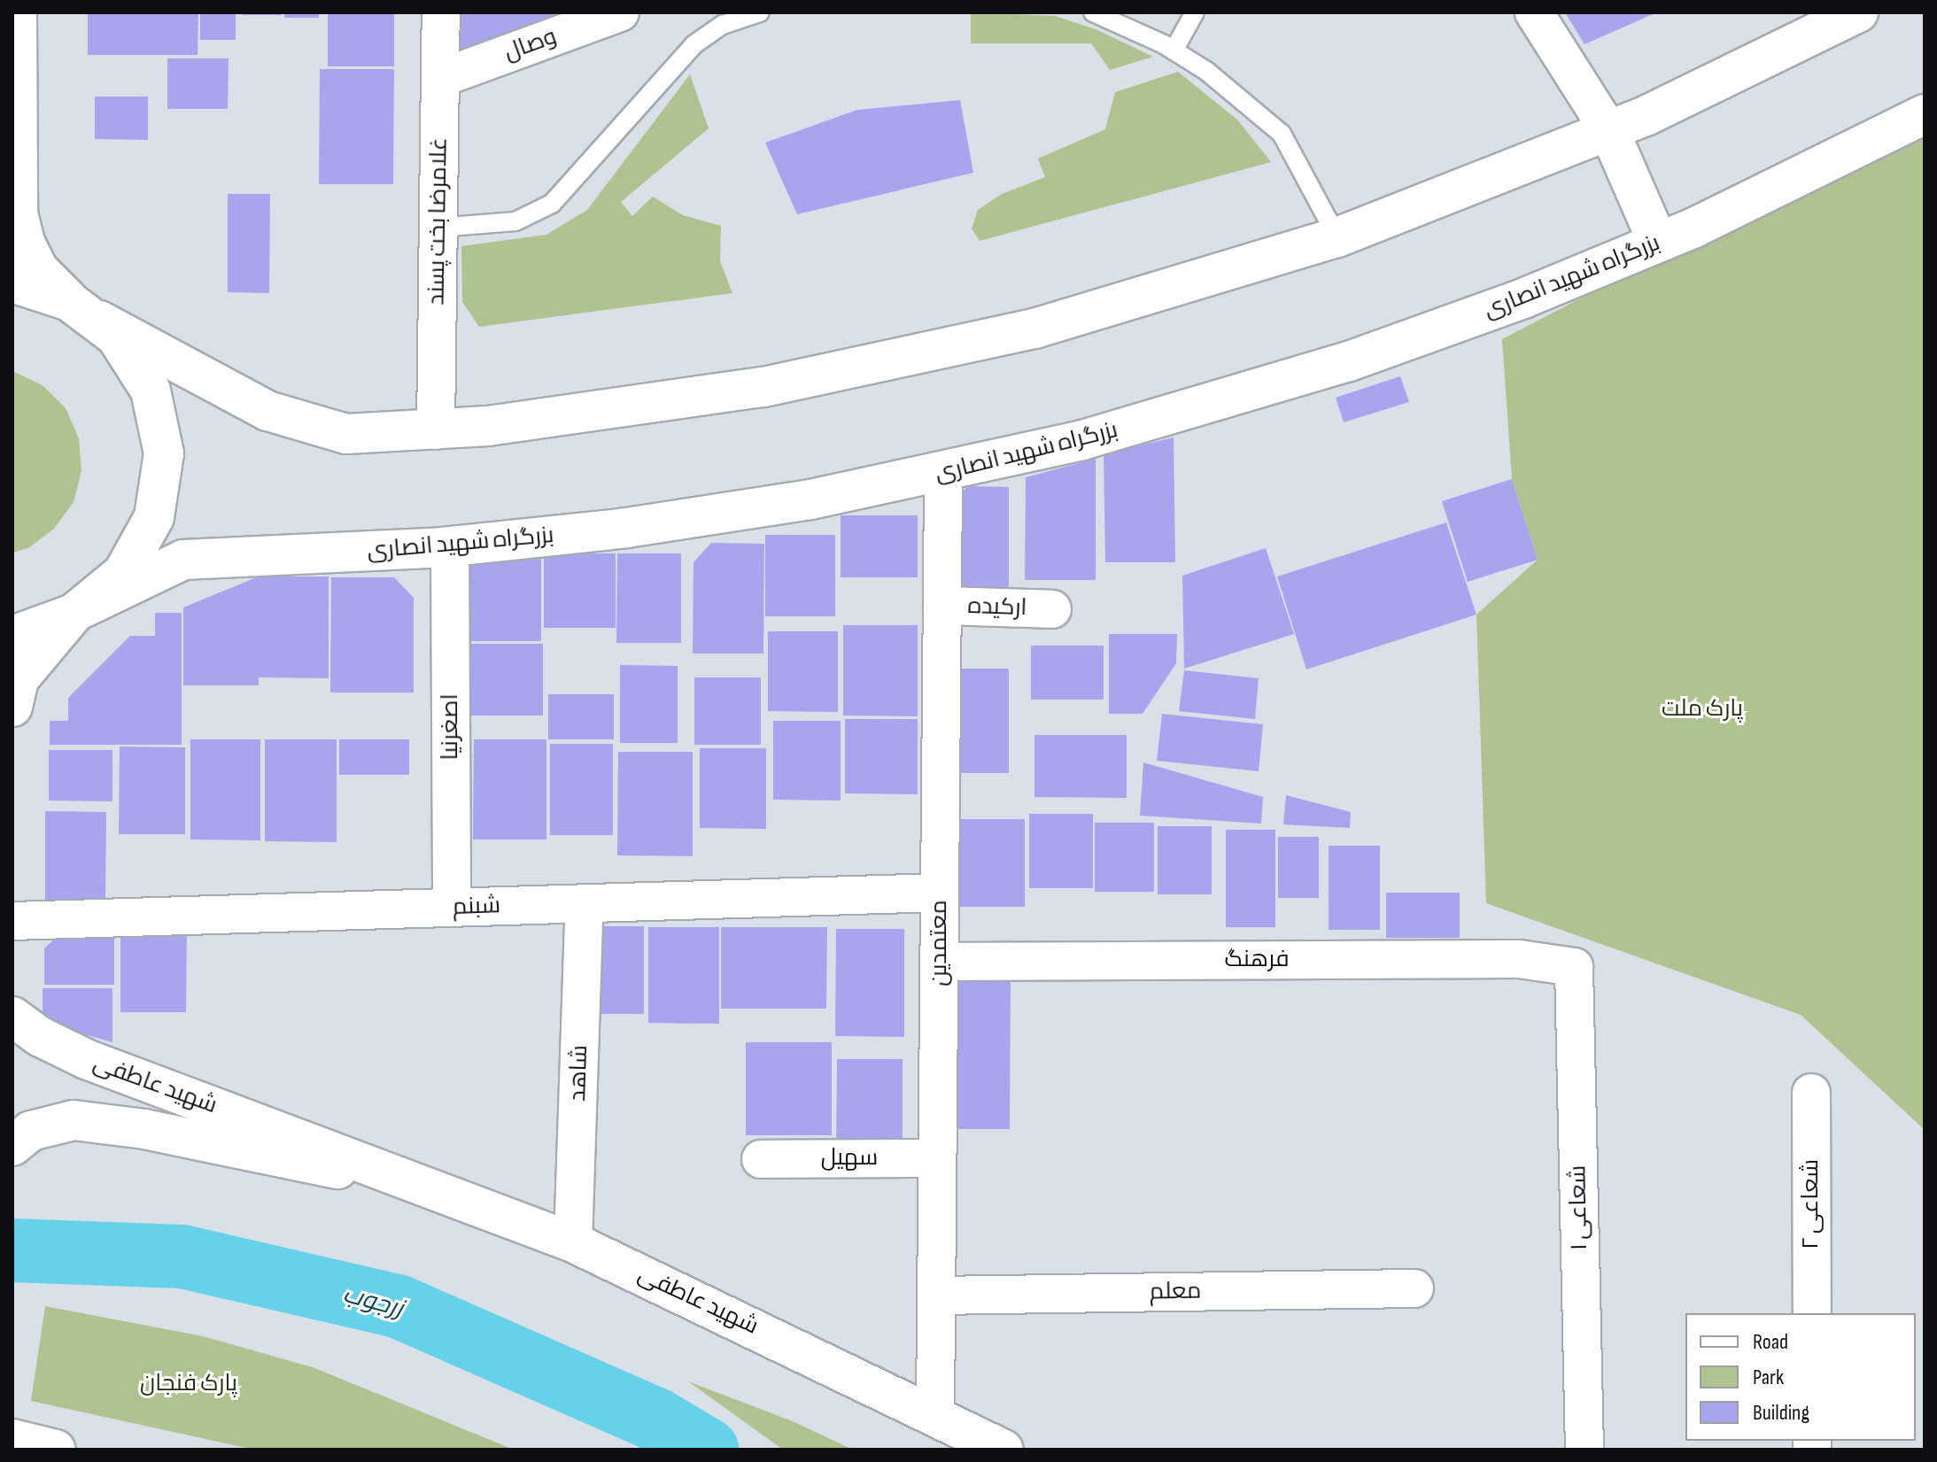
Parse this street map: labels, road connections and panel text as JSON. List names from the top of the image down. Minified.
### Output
{"streets":{"main road":["بزرگراه شهید انصاری","شهید عاطفی"],"street":["وصال","غلامرضا بخت پسند","ارکیده","اصغرنیا","شبنم","معتمدین","فرهنگ","شاهد","سهیل","شعاعی ۲","شعاعی ۱","معلم"]},"crossings":[["وصال","غلامرضا بخت پسند"],["بزرگراه شهید انصاری","اصغرنیا"],["بزرگراه شهید انصاری","معتمدین"],["ارکیده","معتمدین"],["اصغرنیا","شبنم"],["شبنم","معتمدین"],["شبنم","شاهد"],["معتمدین","فرهنگ"],["معتمدین","شهید عاطفی"],["معتمدین","سهیل"],["معتمدین","معلم"],["فرهنگ","شعاعی ۱"],["شاهد","شهید عاطفی"]],"water":["زرجوب"],"parks":["پارک ملت","پارک فنجان"],"legend":["Road","Park","Building"]}
